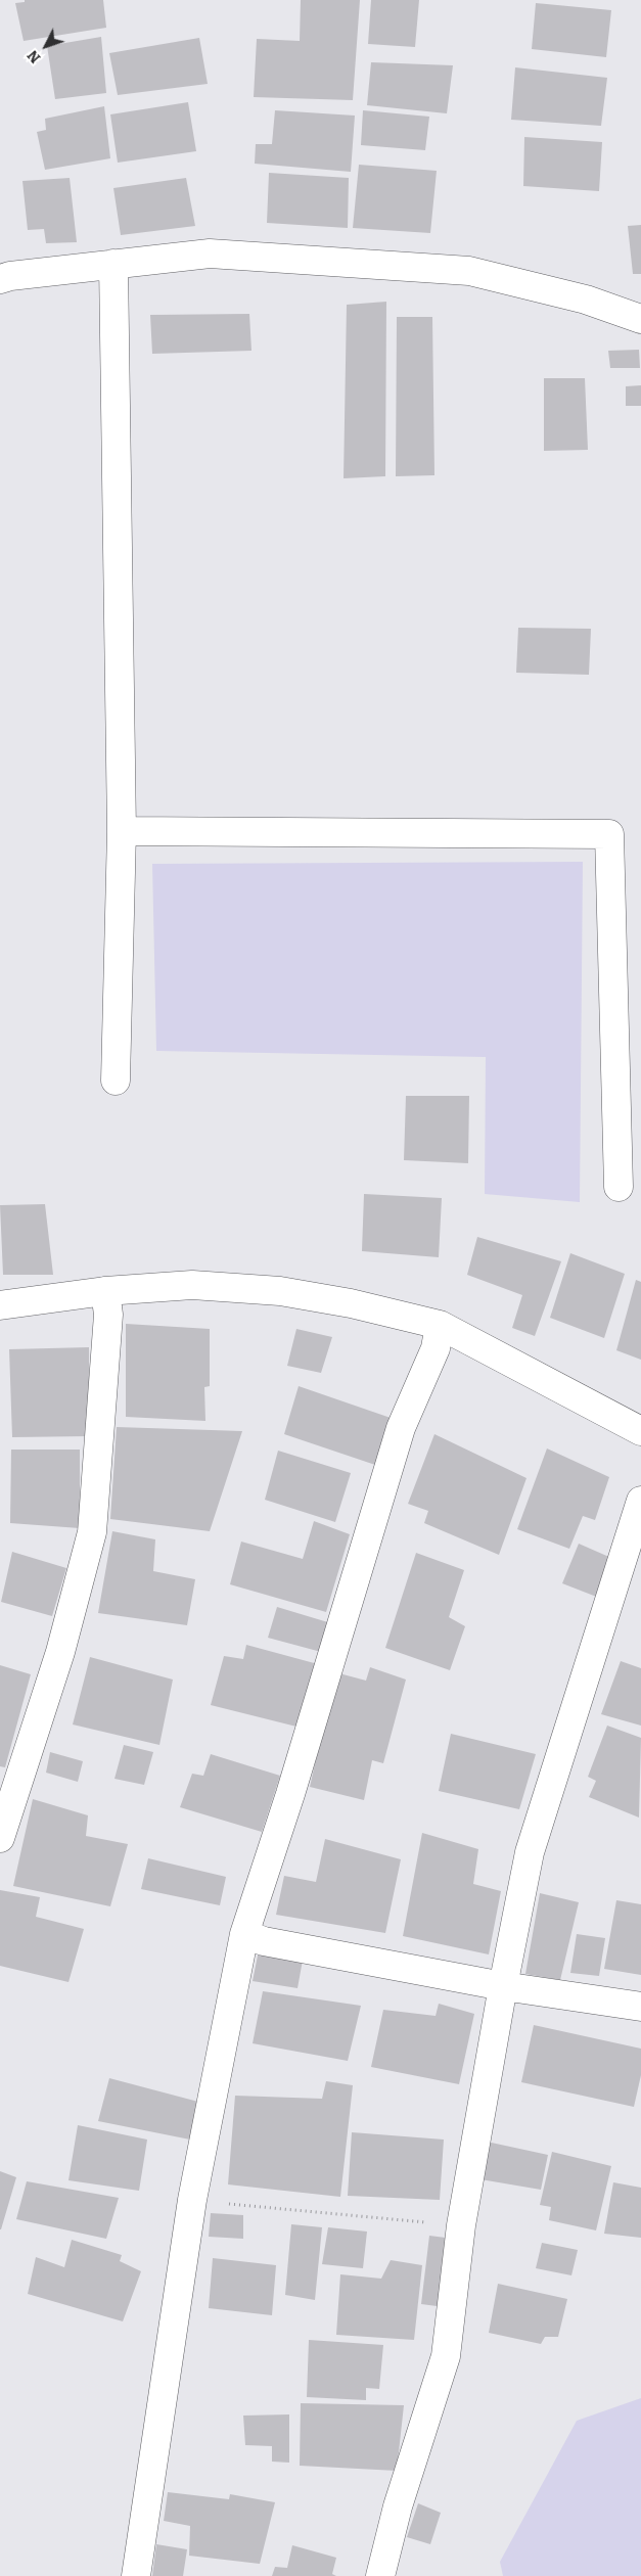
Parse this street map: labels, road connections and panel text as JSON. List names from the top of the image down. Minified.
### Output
{"north":"bottom left"}
